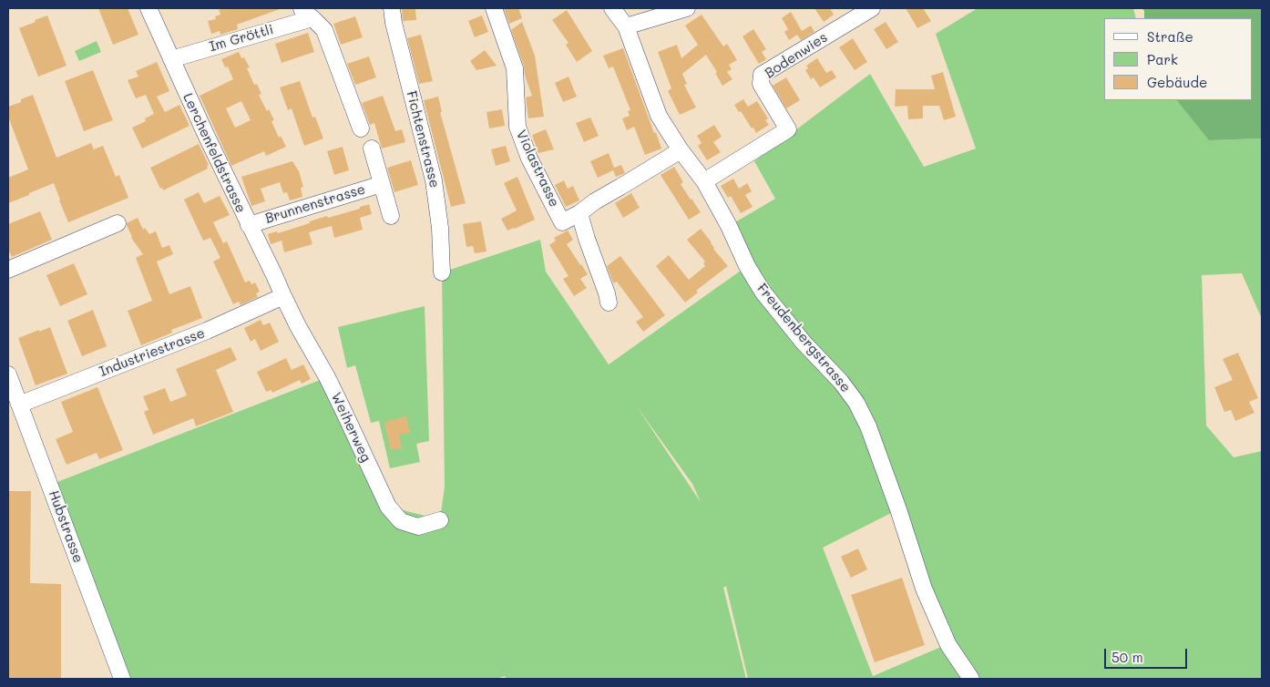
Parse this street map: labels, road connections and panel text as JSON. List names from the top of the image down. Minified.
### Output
{"streets":{"street":["Im Gröttli","Bodenwies","Fichtenstrasse","Lerchenfeldstrasse","Violastrasse","Brunnenstrasse","Freudenbergstrasse","Industriestrasse","Weiherweg","Hubstrasse"]},"crossings":[["Im Gröttli","Lerchenfeldstrasse"],["Bodenwies","Freudenbergstrasse"],["Lerchenfeldstrasse","Brunnenstrasse"],["Lerchenfeldstrasse","Industriestrasse"],["Lerchenfeldstrasse","Weiherweg"],["Industriestrasse","Weiherweg"],["Industriestrasse","Hubstrasse"]],"legend":["Straße","Park","Gebäude"],"scale_bar":"50 m"}
